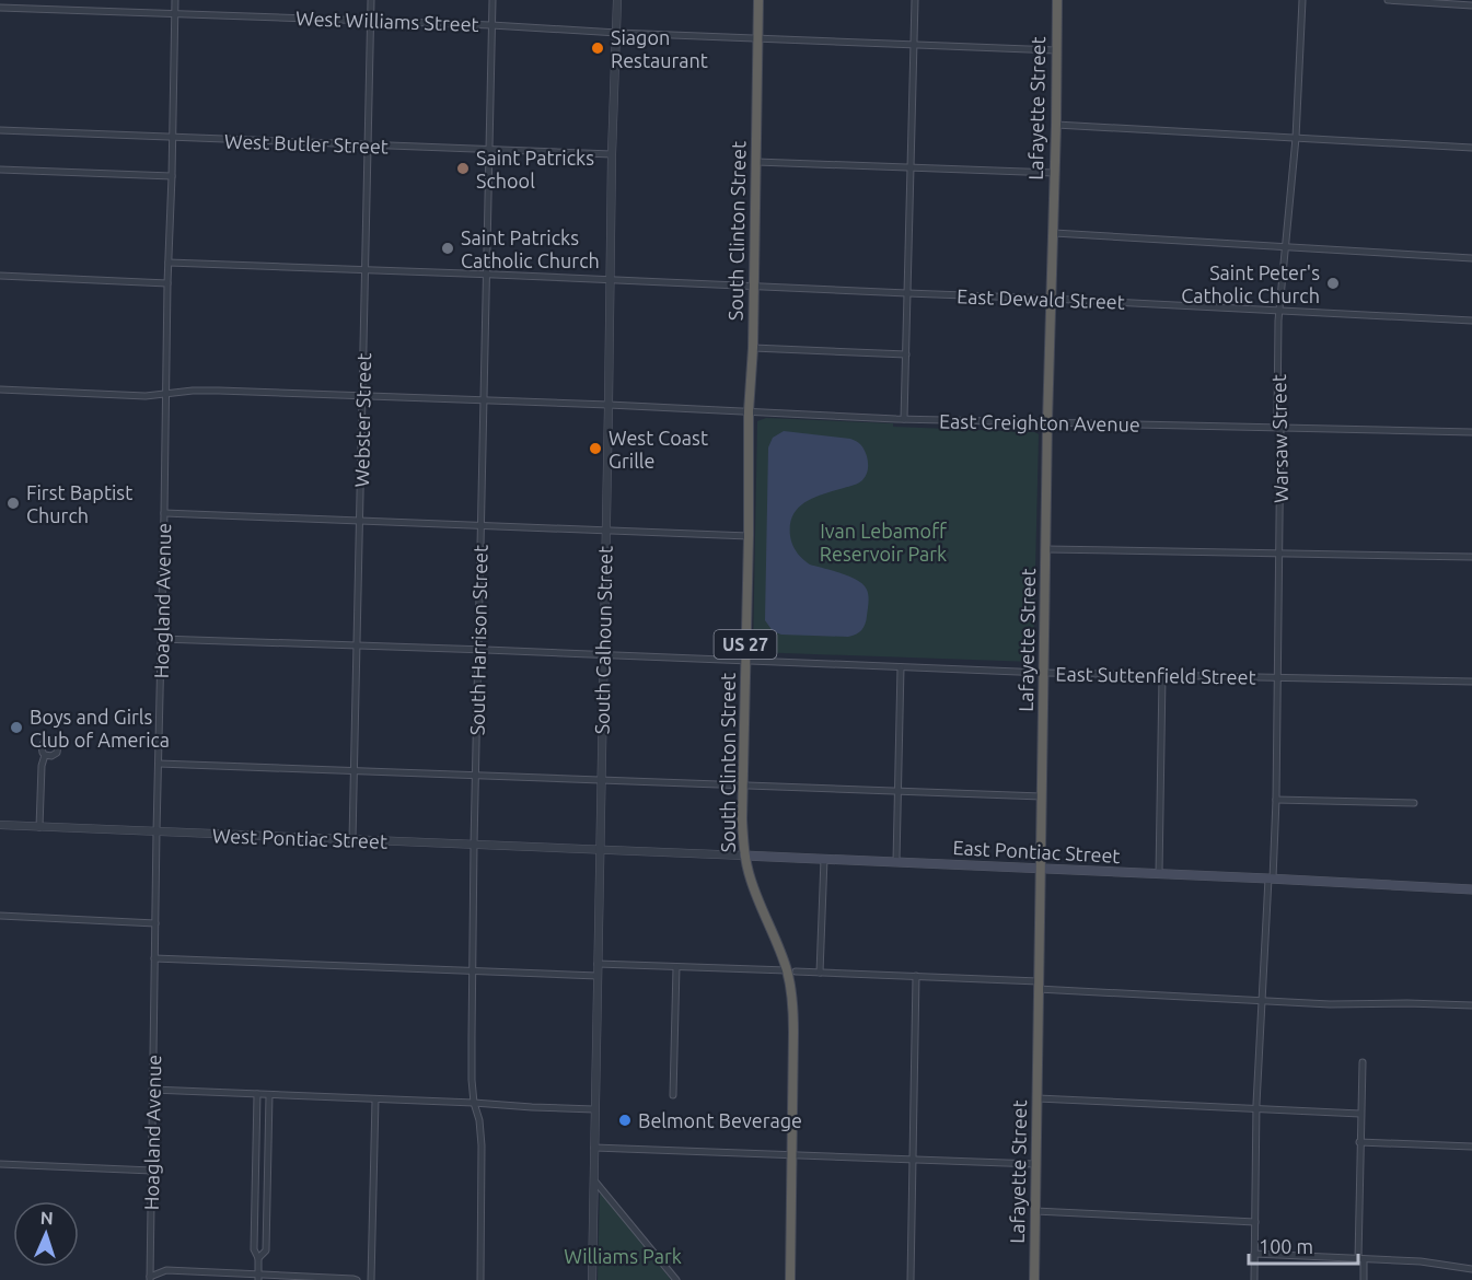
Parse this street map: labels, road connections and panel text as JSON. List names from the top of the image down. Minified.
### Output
{"streets":{"highway":["Lafayette Street","South Clinton Street","US 27"],"main road":["East Pontiac Street"],"street":["West Williams Street","West Butler Street","East Dewald Street","Webster Street","East Creighton Avenue","Warsaw Street","Hoagland Avenue","South Harrison Street","South Calhoun Street","East Suttenfield Street","West Pontiac Street"]},"crossings":[["West Williams Street","Lafayette Street"],["West Williams Street","South Clinton Street"],["West Williams Street","Webster Street"],["West Williams Street","Hoagland Avenue"],["West Williams Street","South Harrison Street"],["West Williams Street","South Calhoun Street"],["Lafayette Street","East Dewald Street"],["Lafayette Street","East Creighton Avenue"],["Lafayette Street","East Suttenfield Street"],["Lafayette Street","East Pontiac Street"],["West Butler Street","Webster Street"],["West Butler Street","Hoagland Avenue"],["West Butler Street","South Harrison Street"],["West Butler Street","South Calhoun Street"],["South Clinton Street","East Dewald Street"],["South Clinton Street","East Creighton Avenue"],["South Clinton Street","East Suttenfield Street"],["South Clinton Street","East Pontiac Street"],["East Dewald Street","Webster Street"],["East Dewald Street","Warsaw Street"],["East Dewald Street","Hoagland Avenue"],["East Dewald Street","South Harrison Street"],["East Dewald Street","South Calhoun Street"],["Webster Street","East Creighton Avenue"],["Webster Street","East Suttenfield Street"],["Webster Street","West Pontiac Street"],["East Creighton Avenue","Warsaw Street"],["East Creighton Avenue","Hoagland Avenue"],["East Creighton Avenue","South Harrison Street"],["East Creighton Avenue","South Calhoun Street"],["Warsaw Street","East Suttenfield Street"],["Warsaw Street","East Pontiac Street"],["Hoagland Avenue","East Suttenfield Street"],["Hoagland Avenue","West Pontiac Street"],["South Harrison Street","East Suttenfield Street"],["South Harrison Street","West Pontiac Street"],["South Calhoun Street","East Suttenfield Street"],["South Calhoun Street","West Pontiac Street"],["South Calhoun Street","East Pontiac Street"],["West Pontiac Street","East Pontiac Street"]],"parks":["Ivan Lebamoff Reservoir Park","Williams Park"],"places":["Siagon Restaurant","Saint Patricks School","Saint Patricks Catholic Church","Saint Peter's Catholic Church","West Coast Grille","First Baptist Church","Boys and Girls Club of America","Belmont Beverage"],"scale_bar":"100 m","north":"top"}
